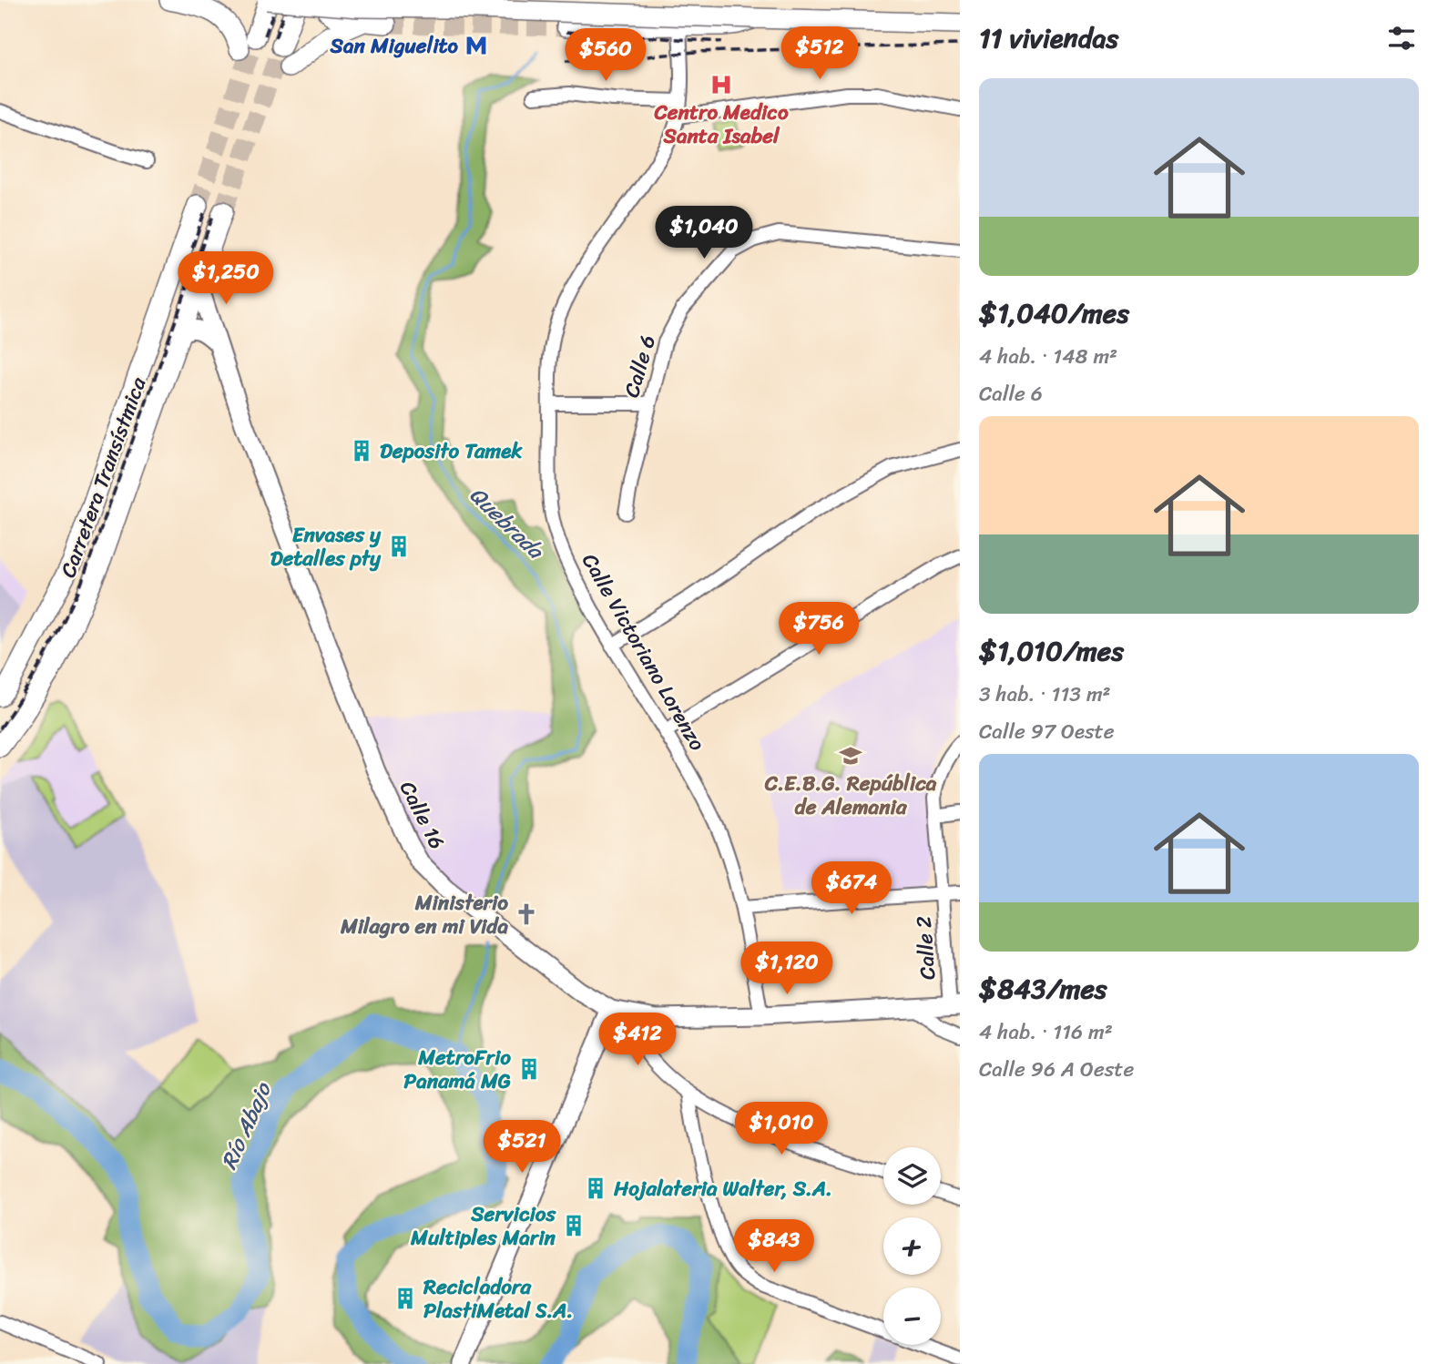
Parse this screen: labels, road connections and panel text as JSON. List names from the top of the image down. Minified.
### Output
{"streets":{"main road":["Carretera Transístmica","Calle 16"],"street":["Calle 6","Calle Victoriano Lorenzo","Calle 2"]},"crossings":[["Carretera Transístmica","Calle 16"],["Calle Victoriano Lorenzo","Calle 16"],["Calle 16","Calle 2"]],"water":["Quebrada","Río Abajo"],"places":{"metro station":["San Miguelito"],"hospital":["Centro Medico Santa Isabel"],"building":["Deposito Tamek","Envases y Detalles pty","MetroFrio Panamá MG","Hojalateria Walter, S.A.","Servicios Multiples Marin","Recicladora PlastiMetal S.A."],"school or university":["C.E.B.G. República de Alemania"],"church":["Ministerio Milagro en mi Vida"]},"page":{"heading":"11 viviendas","price":["$512","$560","$1,040","$1,250","$756","$674","$1,120","$412","$1,010","$521","$843"],"list":[{"name":"$1,040/mes","note":"4 hab. · 148 m² · Calle 6"},{"name":"$1,010/mes","note":"3 hab. · 113 m² · Calle 97 Oeste"},{"name":"$843/mes","note":"4 hab. · 116 m² · Calle 96 A Oeste"}],"map_buttons":["+","−"]}}
